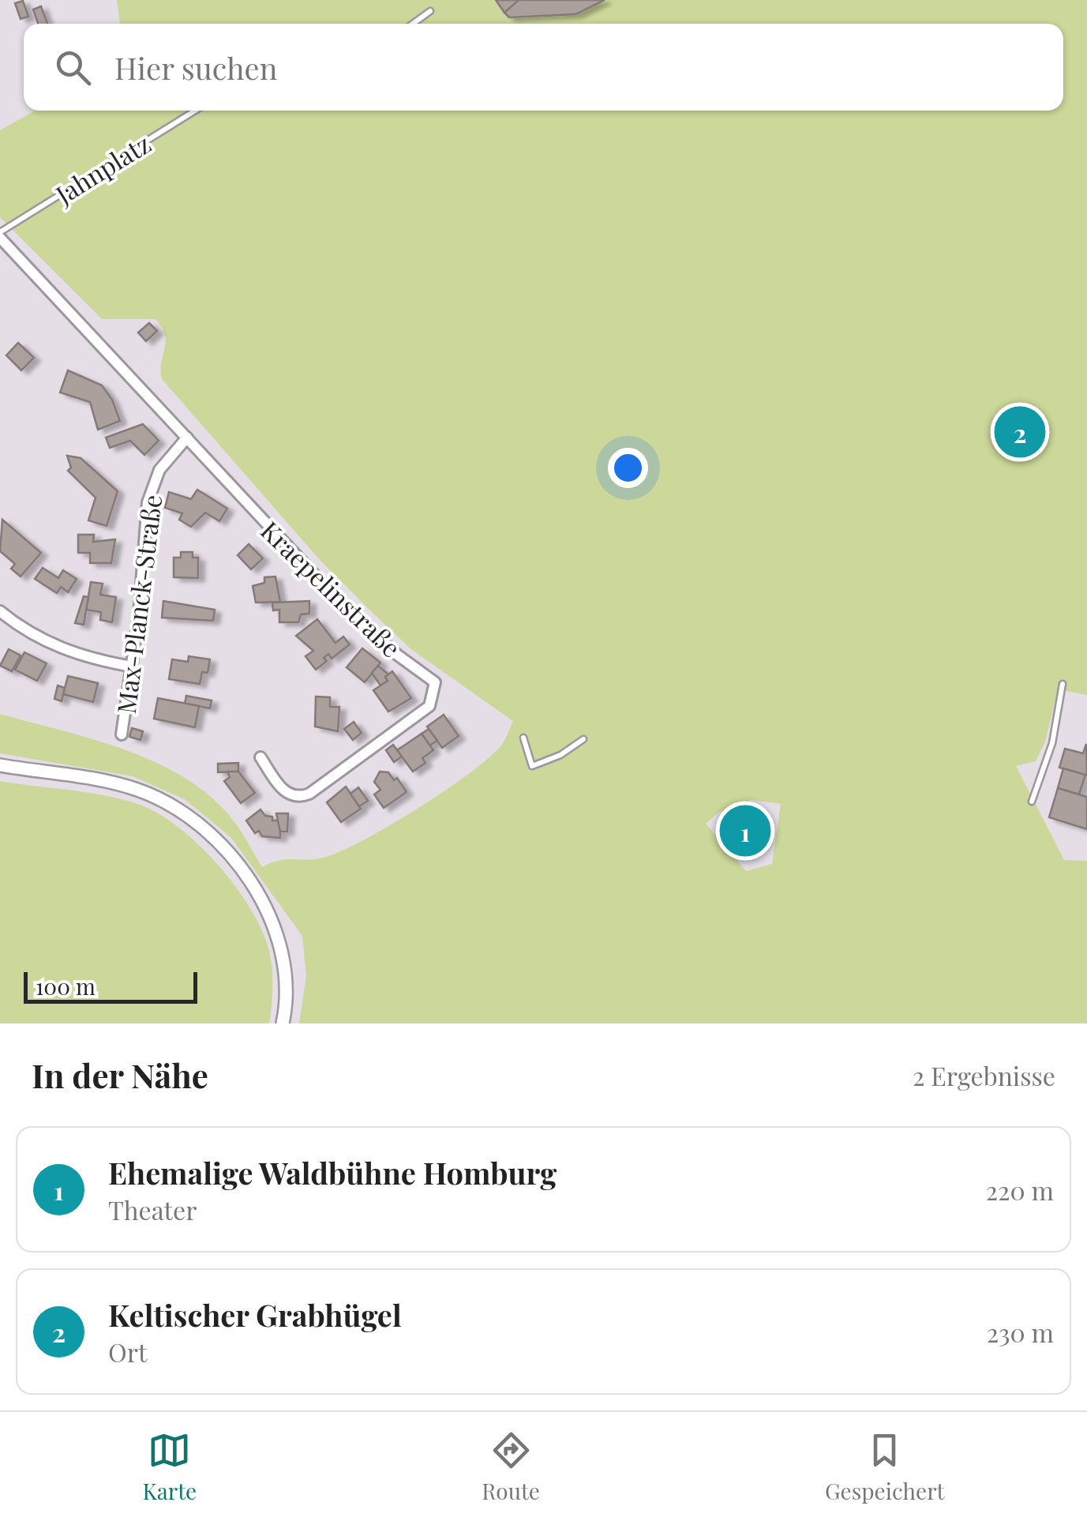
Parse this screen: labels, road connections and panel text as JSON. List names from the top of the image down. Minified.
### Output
{"streets":{"street":["Kraepelinstraße","Max-Planck-Straße"],"lane":["Jahnplatz"]},"crossings":[["Jahnplatz","Kraepelinstraße"],["Kraepelinstraße","Max-Planck-Straße"]],"scale_bar":"100 m","page":{"search":"Hier suchen","pins":["2","1"],"scale":"100 m","heading":["In der Nähe","2 Ergebnisse"],"list":[{"mark":"1","name":"Ehemalige Waldbühne Homburg","note":"Theater","value":"220 m"},{"mark":"2","name":"Keltischer Grabhügel","note":"Ort","value":"230 m"}],"nav":["Karte","Route","Gespeichert"]}}
